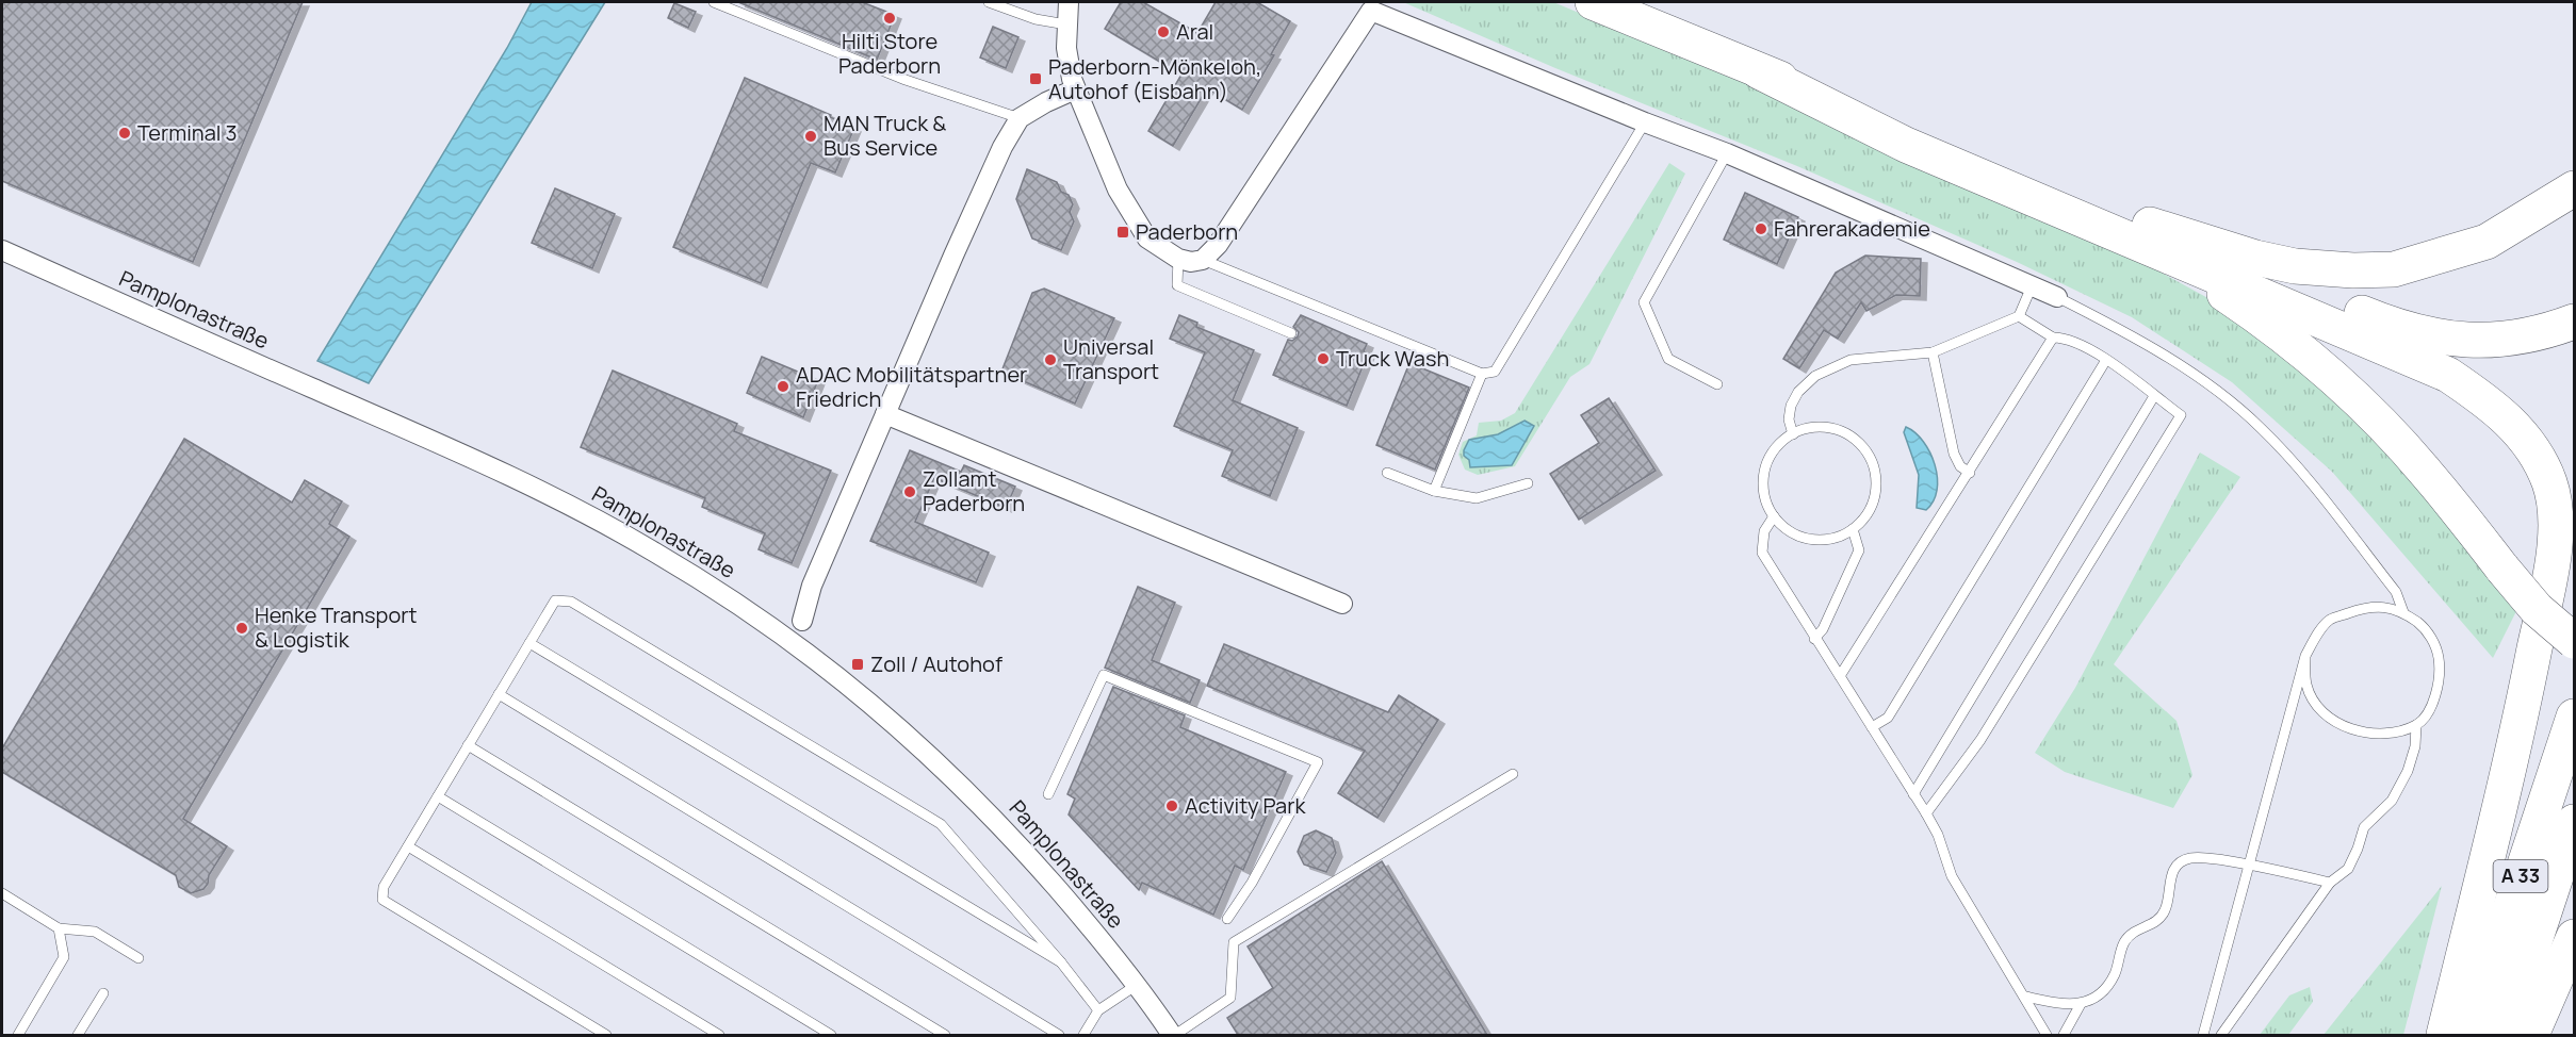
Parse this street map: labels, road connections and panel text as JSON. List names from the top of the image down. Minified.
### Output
{"streets":{"highway":["A 33"],"street":["Pamplonastraße"]},"places":{"other":["Hilti Store Paderborn","Aral","Terminal 3","MAN Truck & Bus Service","Fahrerakademie","Truck Wash","Universal Transport","ADAC Mobilitätspartner Friedrich","Zollamt Paderborn","Henke Transport & Logistik","Activity Park"],"transit":["Paderborn-Mönkeloh, Autohof (Eisbahn)","Paderborn","Zoll / Autohof"]}}
